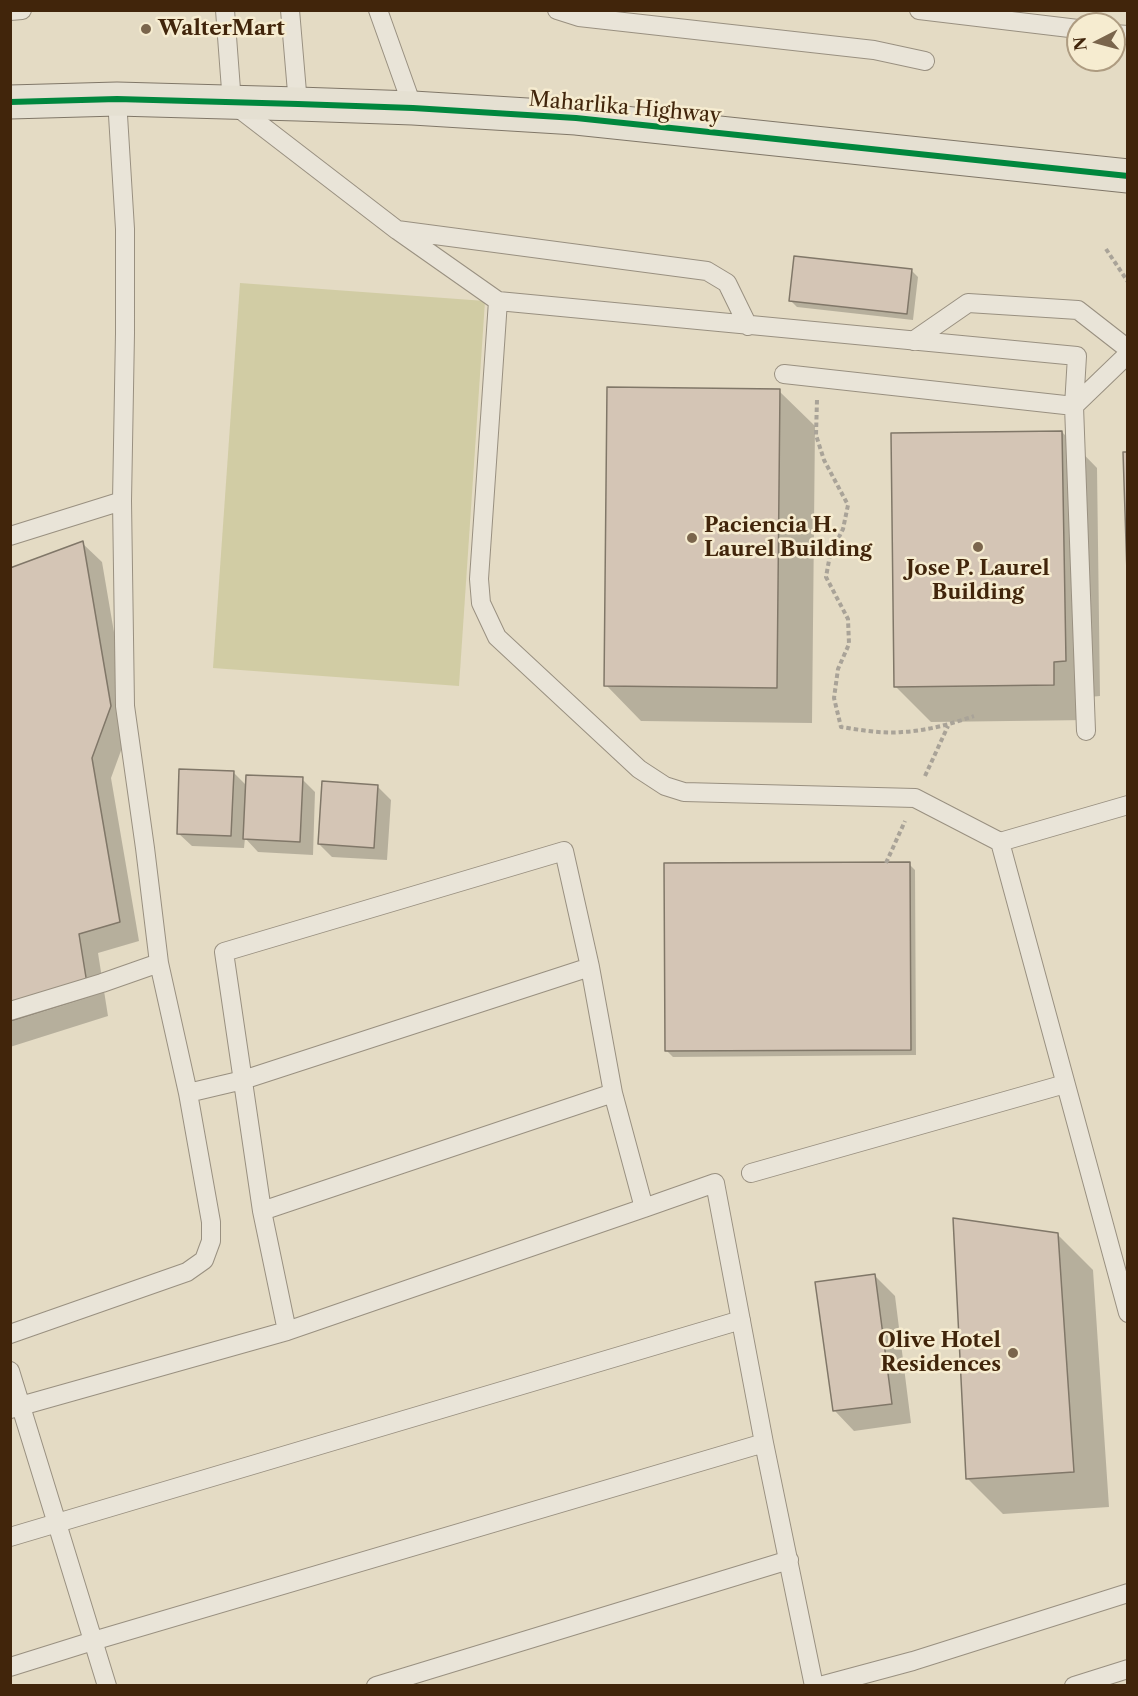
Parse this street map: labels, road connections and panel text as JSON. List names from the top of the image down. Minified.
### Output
{"streets":{"highway":["Maharlika Highway"]},"places":["WalterMart","Paciencia H. Laurel Building","Jose P. Laurel Building","Olive Hotel Residences"],"north":"left"}
